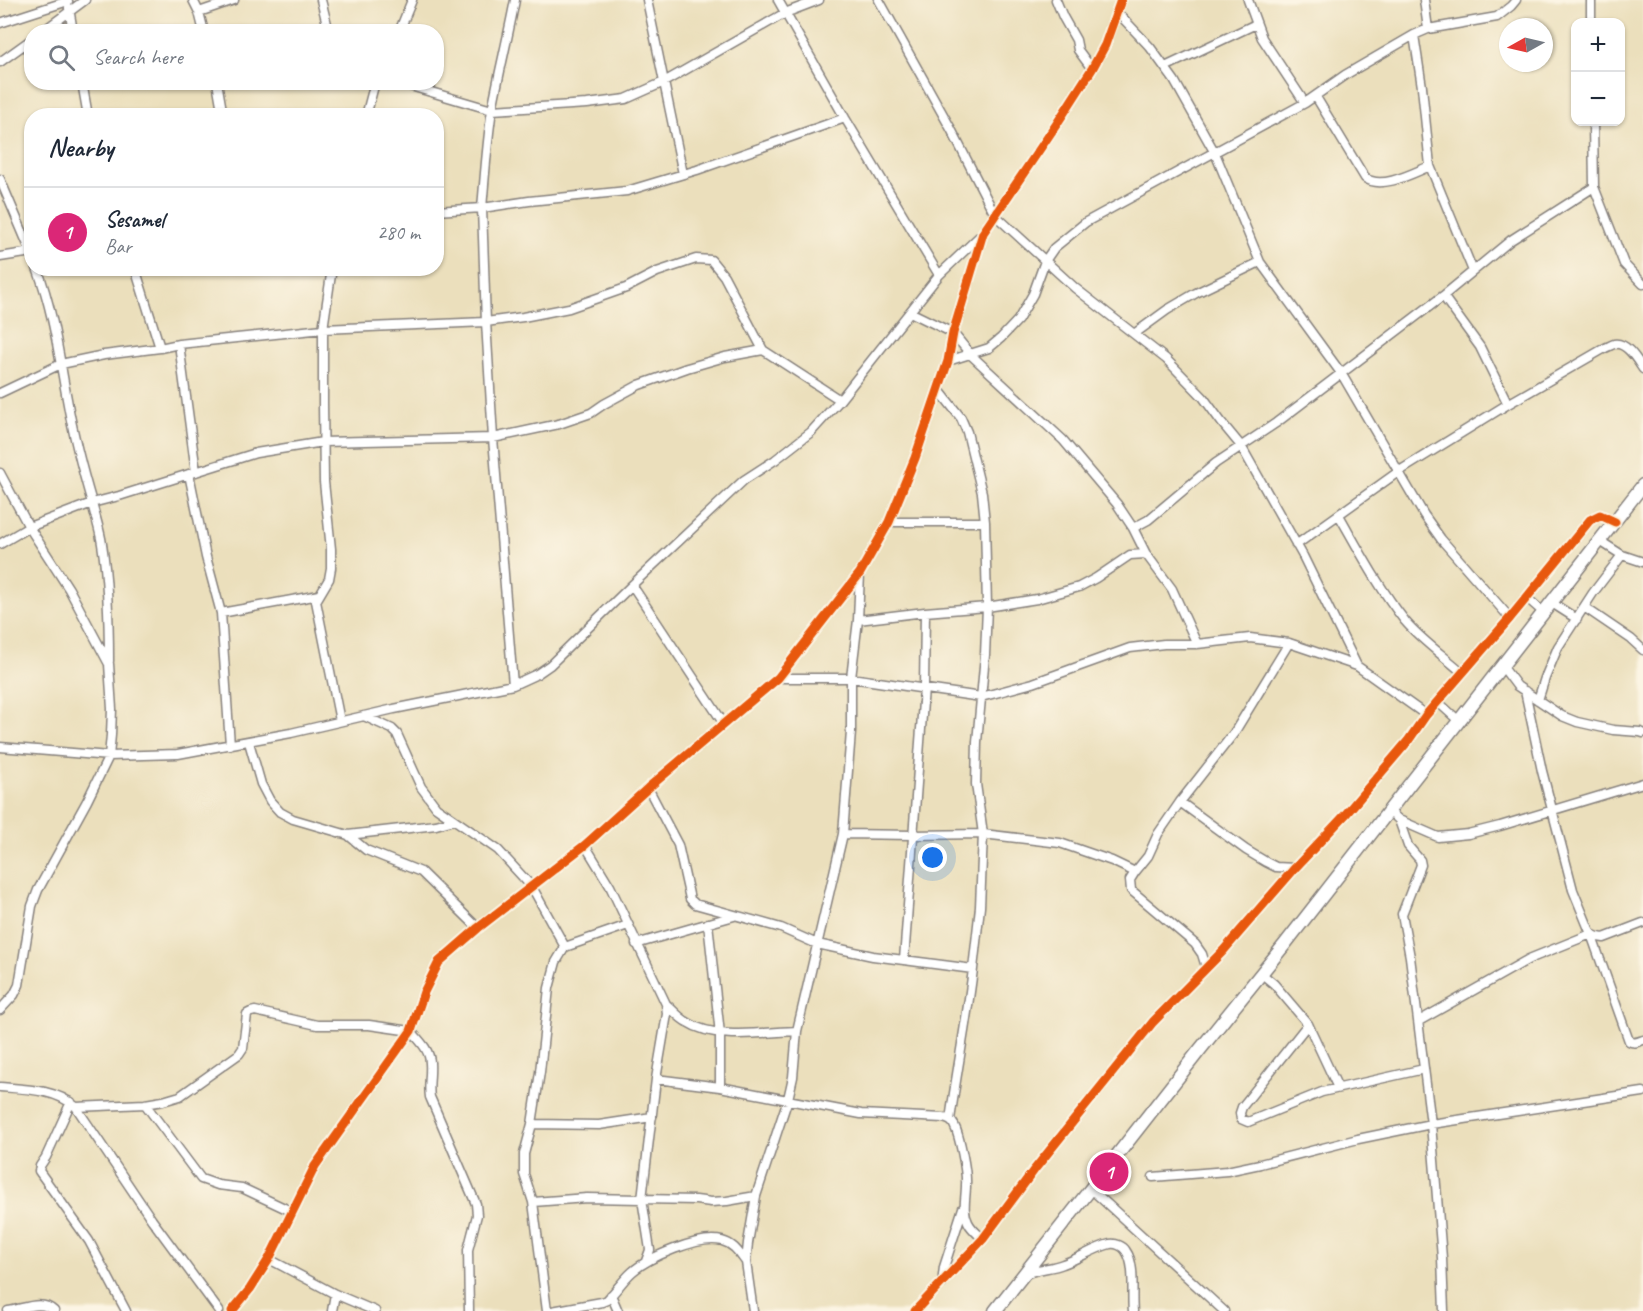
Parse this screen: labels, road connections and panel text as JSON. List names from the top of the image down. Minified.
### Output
{"north":"left","page":{"map_buttons":["+","−"],"search":"Search here","heading":"Nearby","list":[{"mark":"1","name":"Sesamel","note":"Bar","value":"280 m"}],"pins":"1"}}
